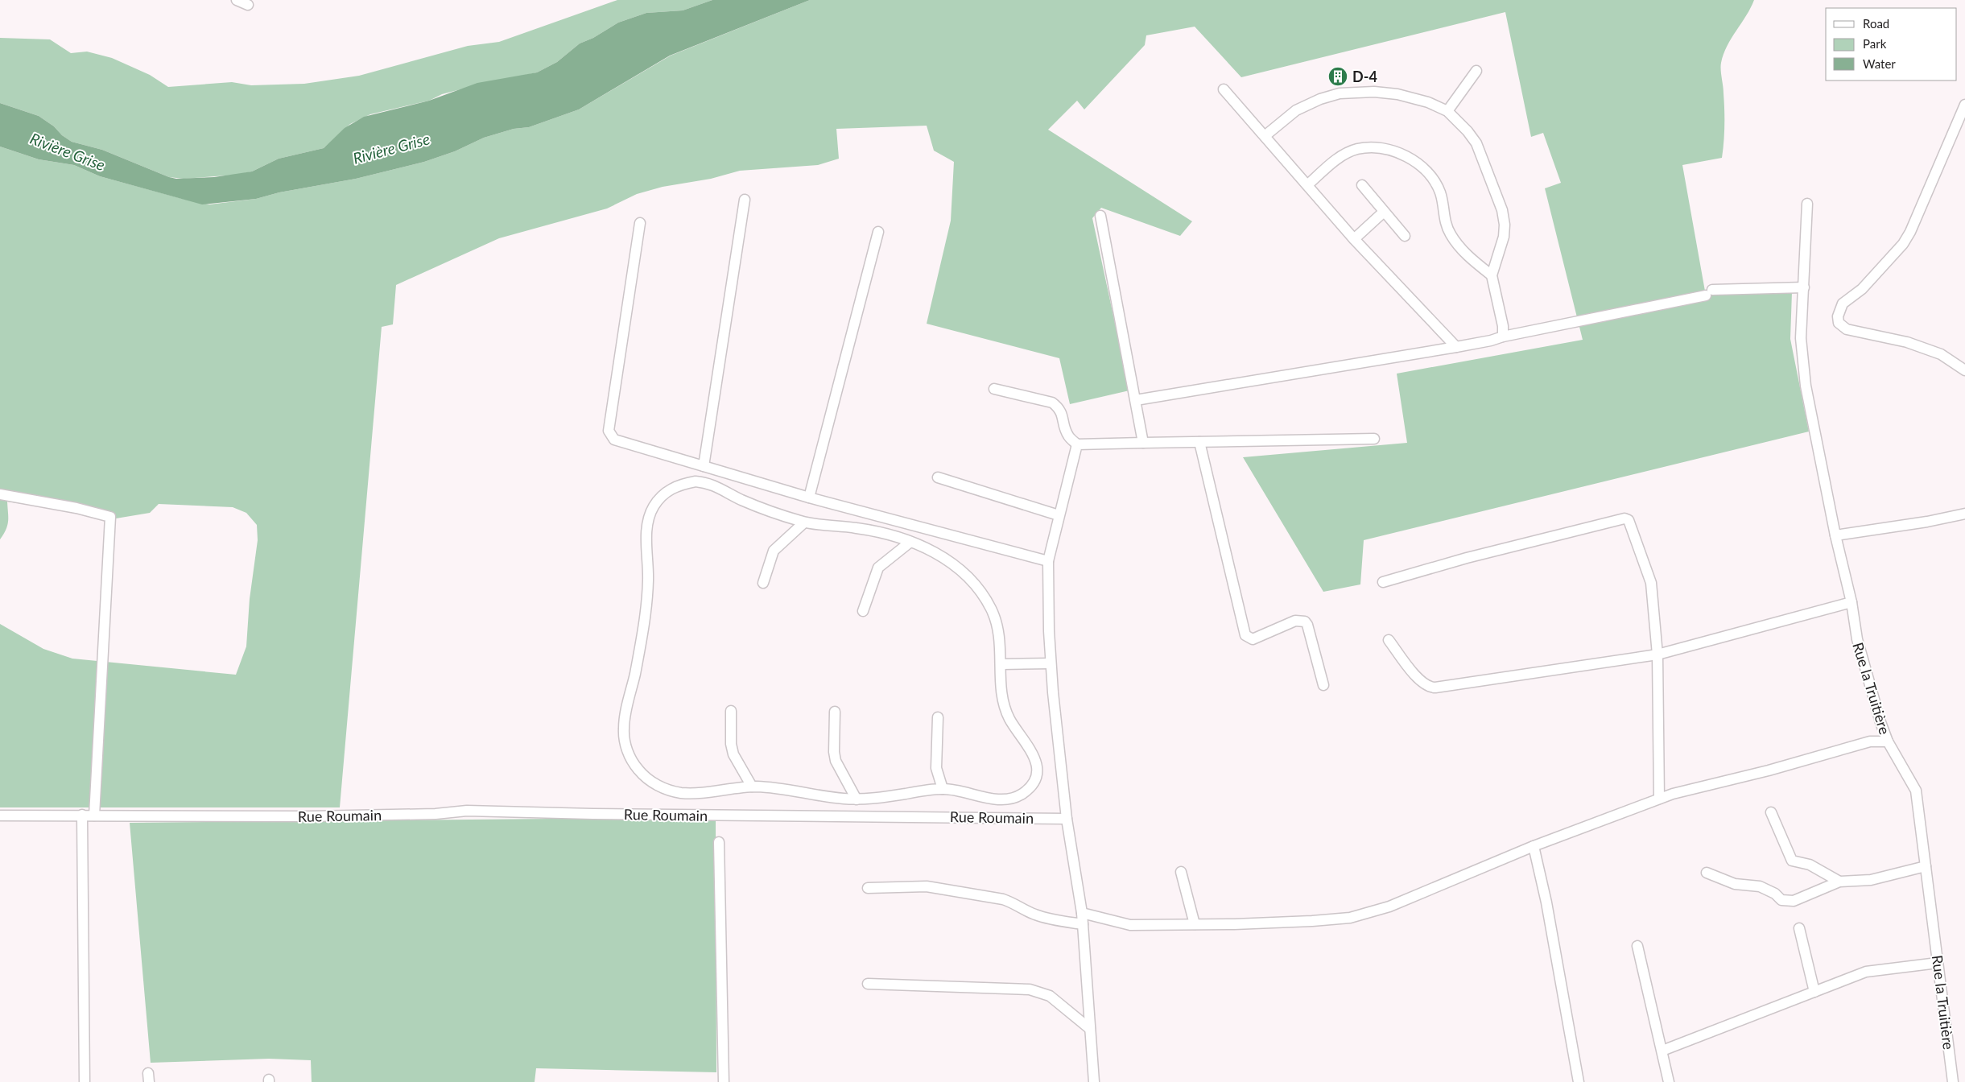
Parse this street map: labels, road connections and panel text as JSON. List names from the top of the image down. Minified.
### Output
{"streets":{"street":["Rue la Truitière","Rue Roumain"]},"water":["Rivière Grise"],"places":{"building":["D-4"]},"legend":["Road","Park","Water"]}
